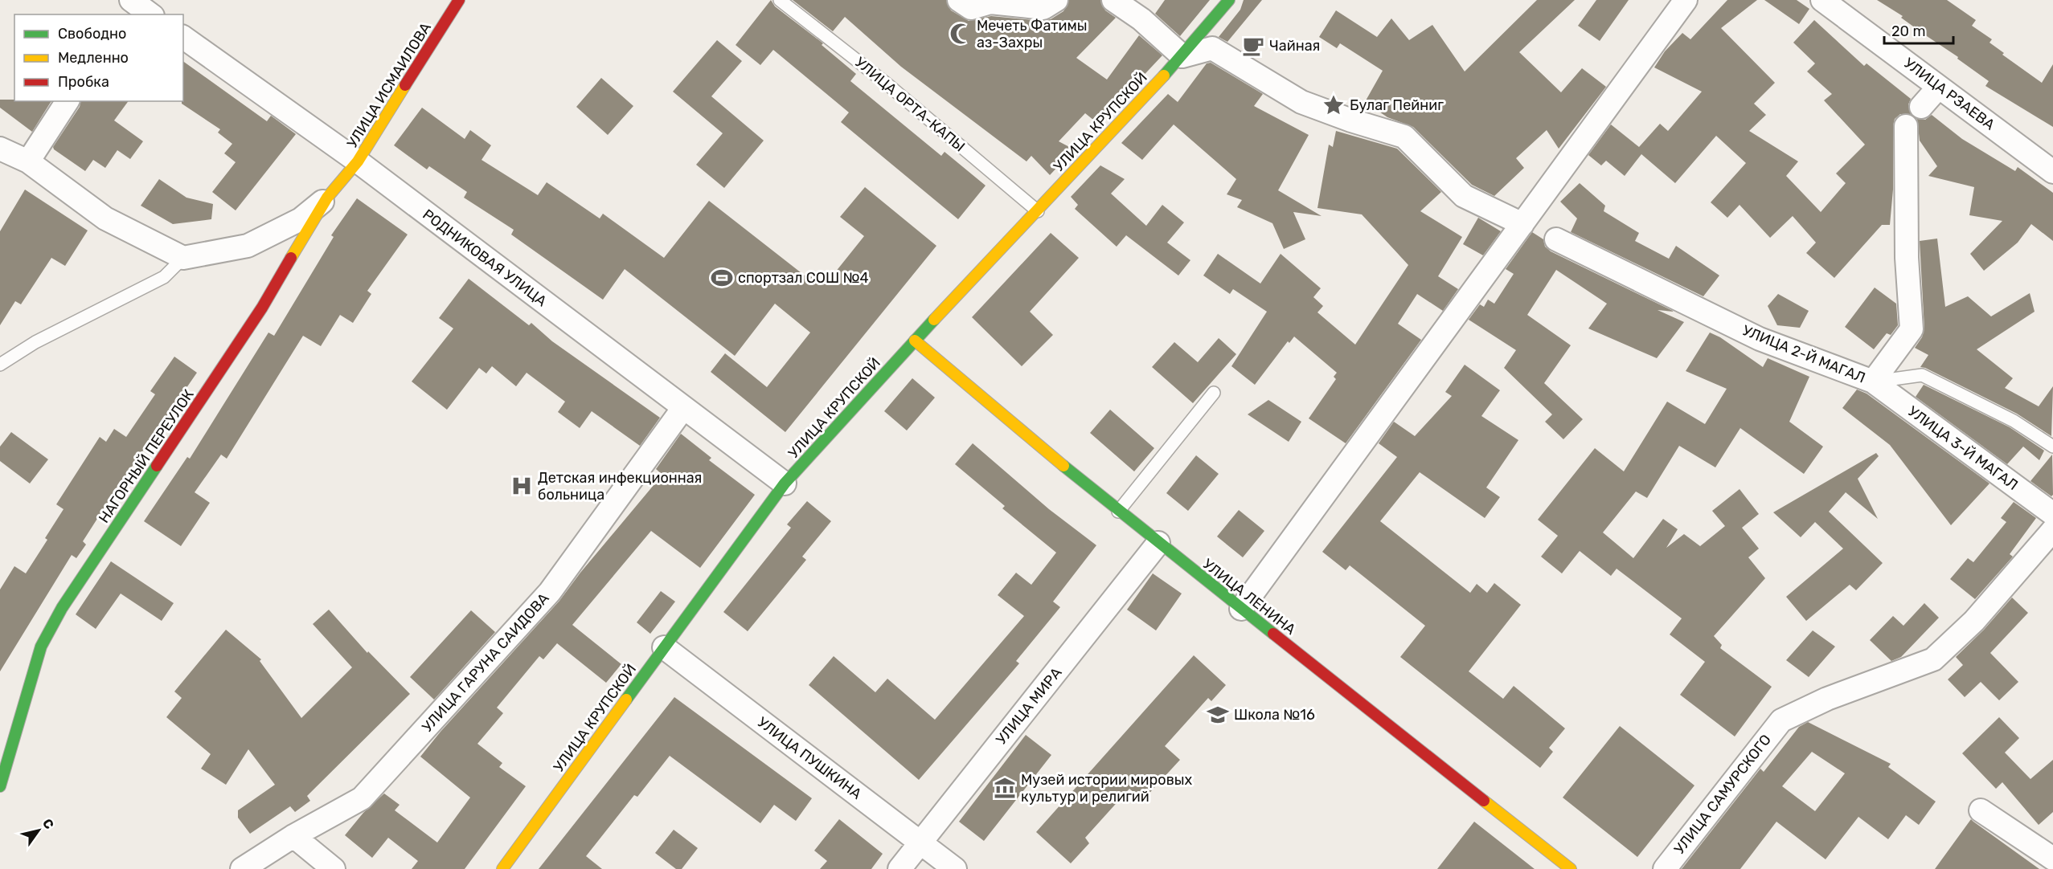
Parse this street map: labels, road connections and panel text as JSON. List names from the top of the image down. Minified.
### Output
{"streets":{"street":["УЛИЦА ИСМАИЛОВА","УЛИЦА РЗАЕВА","УЛИЦА КРУПСКОЙ","РОДНИКОВАЯ УЛИЦА","УЛИЦА 2-Й МАГАЛ","УЛИЦА 3-Й МАГАЛ","НАГОРНЫЙ ПЕРЕУЛОК","УЛИЦА ЛЕНИНА","УЛИЦА ГАРУНА САИДОВА","УЛИЦА МИРА","УЛИЦА ПУШКИНА","УЛИЦА САМУРСКОГО"],"lane":["УЛИЦА ОРТА-КАПЫ"]},"crossings":[["УЛИЦА ИСМАИЛОВА","РОДНИКОВАЯ УЛИЦА"],["УЛИЦА ИСМАИЛОВА","НАГОРНЫЙ ПЕРЕУЛОК"],["УЛИЦА ОРТА-КАПЫ","УЛИЦА КРУПСКОЙ"],["УЛИЦА КРУПСКОЙ","РОДНИКОВАЯ УЛИЦА"],["УЛИЦА КРУПСКОЙ","УЛИЦА ЛЕНИНА"],["УЛИЦА КРУПСКОЙ","УЛИЦА ПУШКИНА"],["РОДНИКОВАЯ УЛИЦА","НАГОРНЫЙ ПЕРЕУЛОК"],["РОДНИКОВАЯ УЛИЦА","УЛИЦА ГАРУНА САИДОВА"],["УЛИЦА 2-Й МАГАЛ","УЛИЦА 3-Й МАГАЛ"],["УЛИЦА ЛЕНИНА","УЛИЦА МИРА"],["УЛИЦА МИРА","УЛИЦА ПУШКИНА"]],"places":{"mosque":["Мечеть Фатимы аз-Захры"],"cafe":["Чайная"],"place":["Булаг Пейниг"],"sports":["спортзал СОШ №4"],"hospital":["Детская инфекционная больница"],"school or university":["Школа №16"],"museum":["Музей истории мировых культур и религий"]},"legend":["Свободно","Медленно","Пробка"],"scale_bar":"20 m","north":"top right"}
